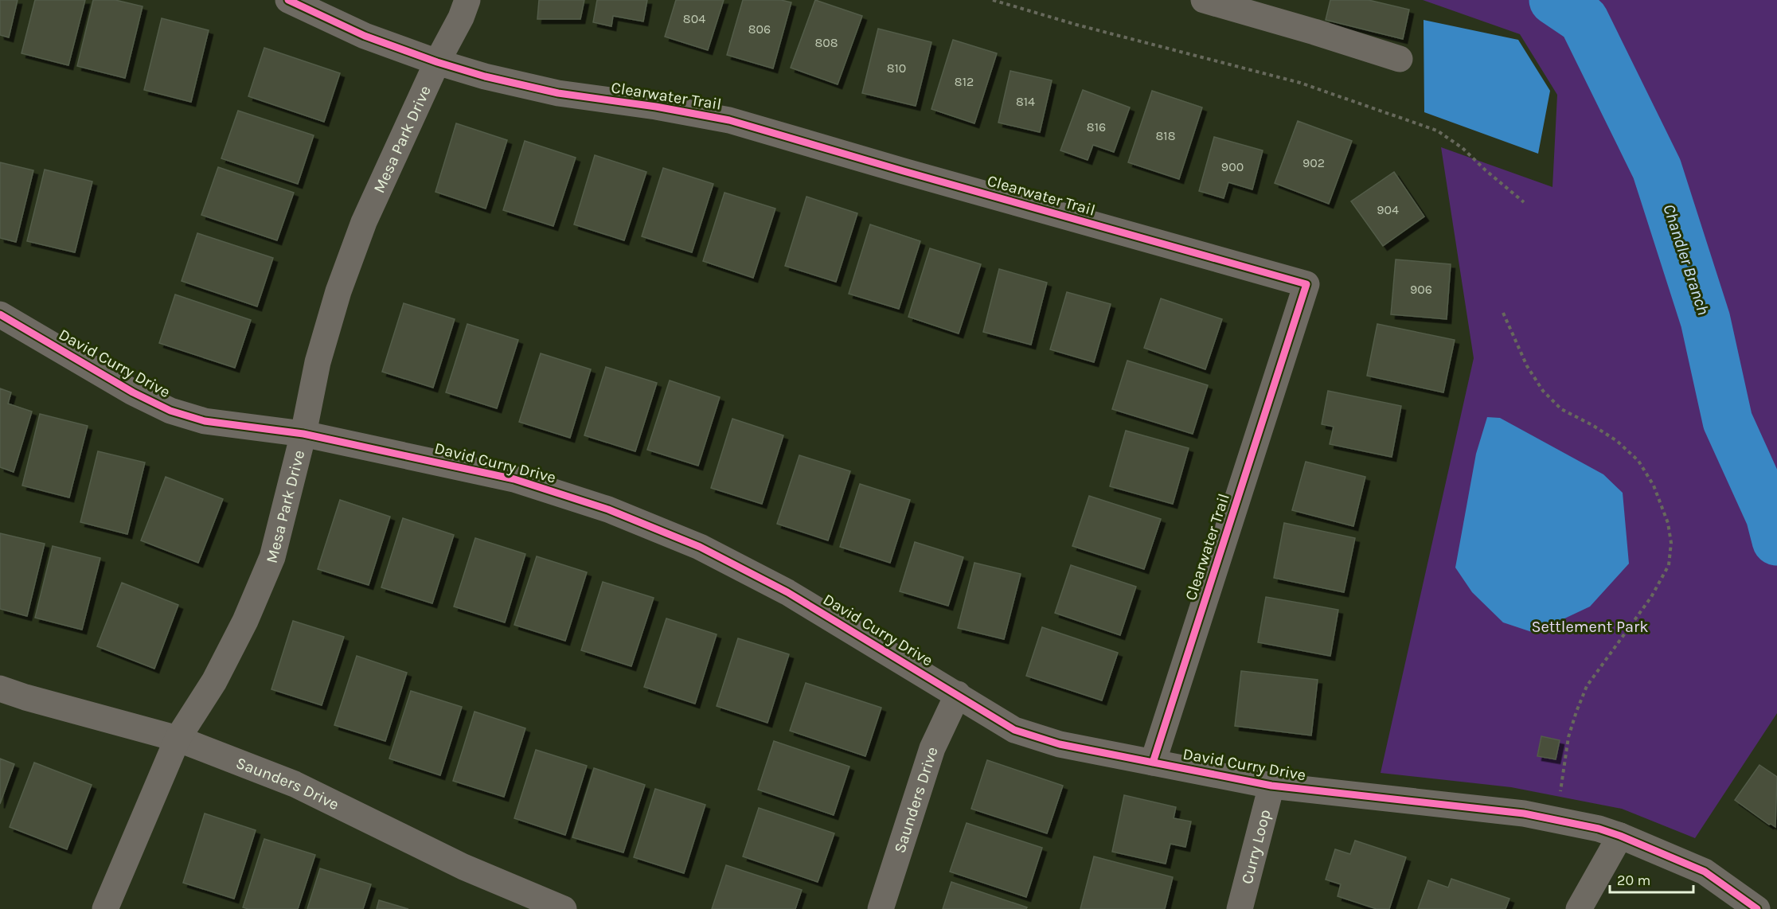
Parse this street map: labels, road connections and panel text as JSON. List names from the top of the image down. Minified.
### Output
{"streets":{"street":["Clearwater Trail","Mesa Park Drive","David Curry Drive","Saunders Drive","Curry Loop"]},"crossings":[["Clearwater Trail","Mesa Park Drive"],["Clearwater Trail","David Curry Drive"],["Mesa Park Drive","David Curry Drive"],["Mesa Park Drive","Saunders Drive"],["David Curry Drive","Saunders Drive"],["David Curry Drive","Curry Loop"]],"water":["Chandler Branch"],"parks":["Settlement Park"],"house_numbers":["804","806","808","810","812","814","816","818","902","900","904","906"],"scale_bar":"20 m"}
